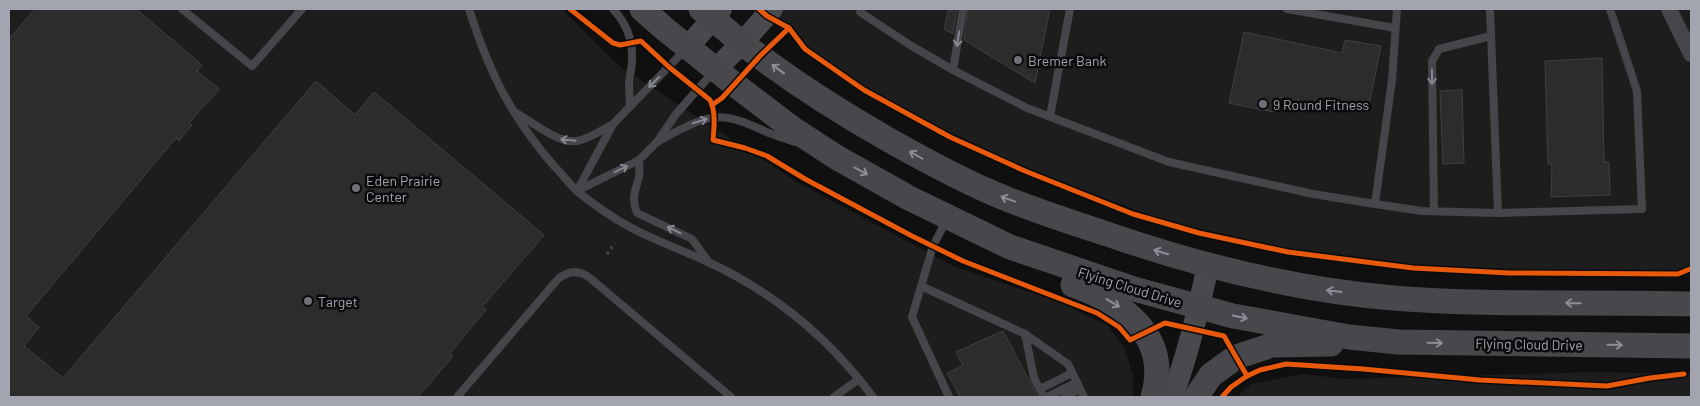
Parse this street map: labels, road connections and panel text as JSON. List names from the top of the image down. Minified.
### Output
{"streets":{"main road":["Flying Cloud Drive"]},"places":["Bremer Bank","9 Round Fitness","Eden Prairie Center","Target"]}
